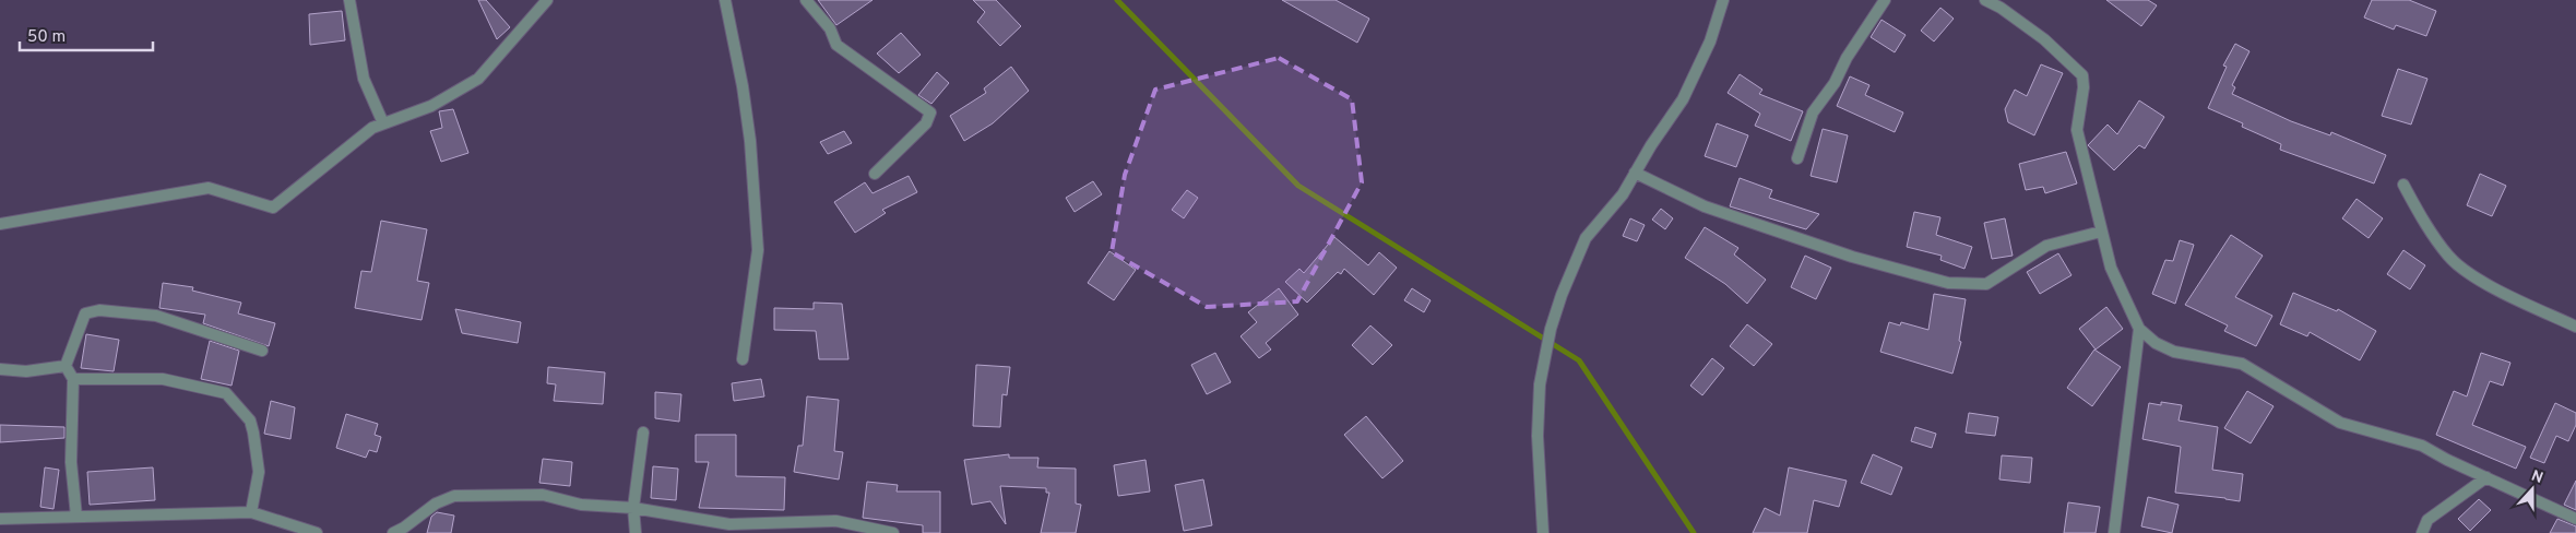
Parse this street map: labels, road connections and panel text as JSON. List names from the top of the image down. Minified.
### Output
{"scale_bar":"50 m","north":"top"}
